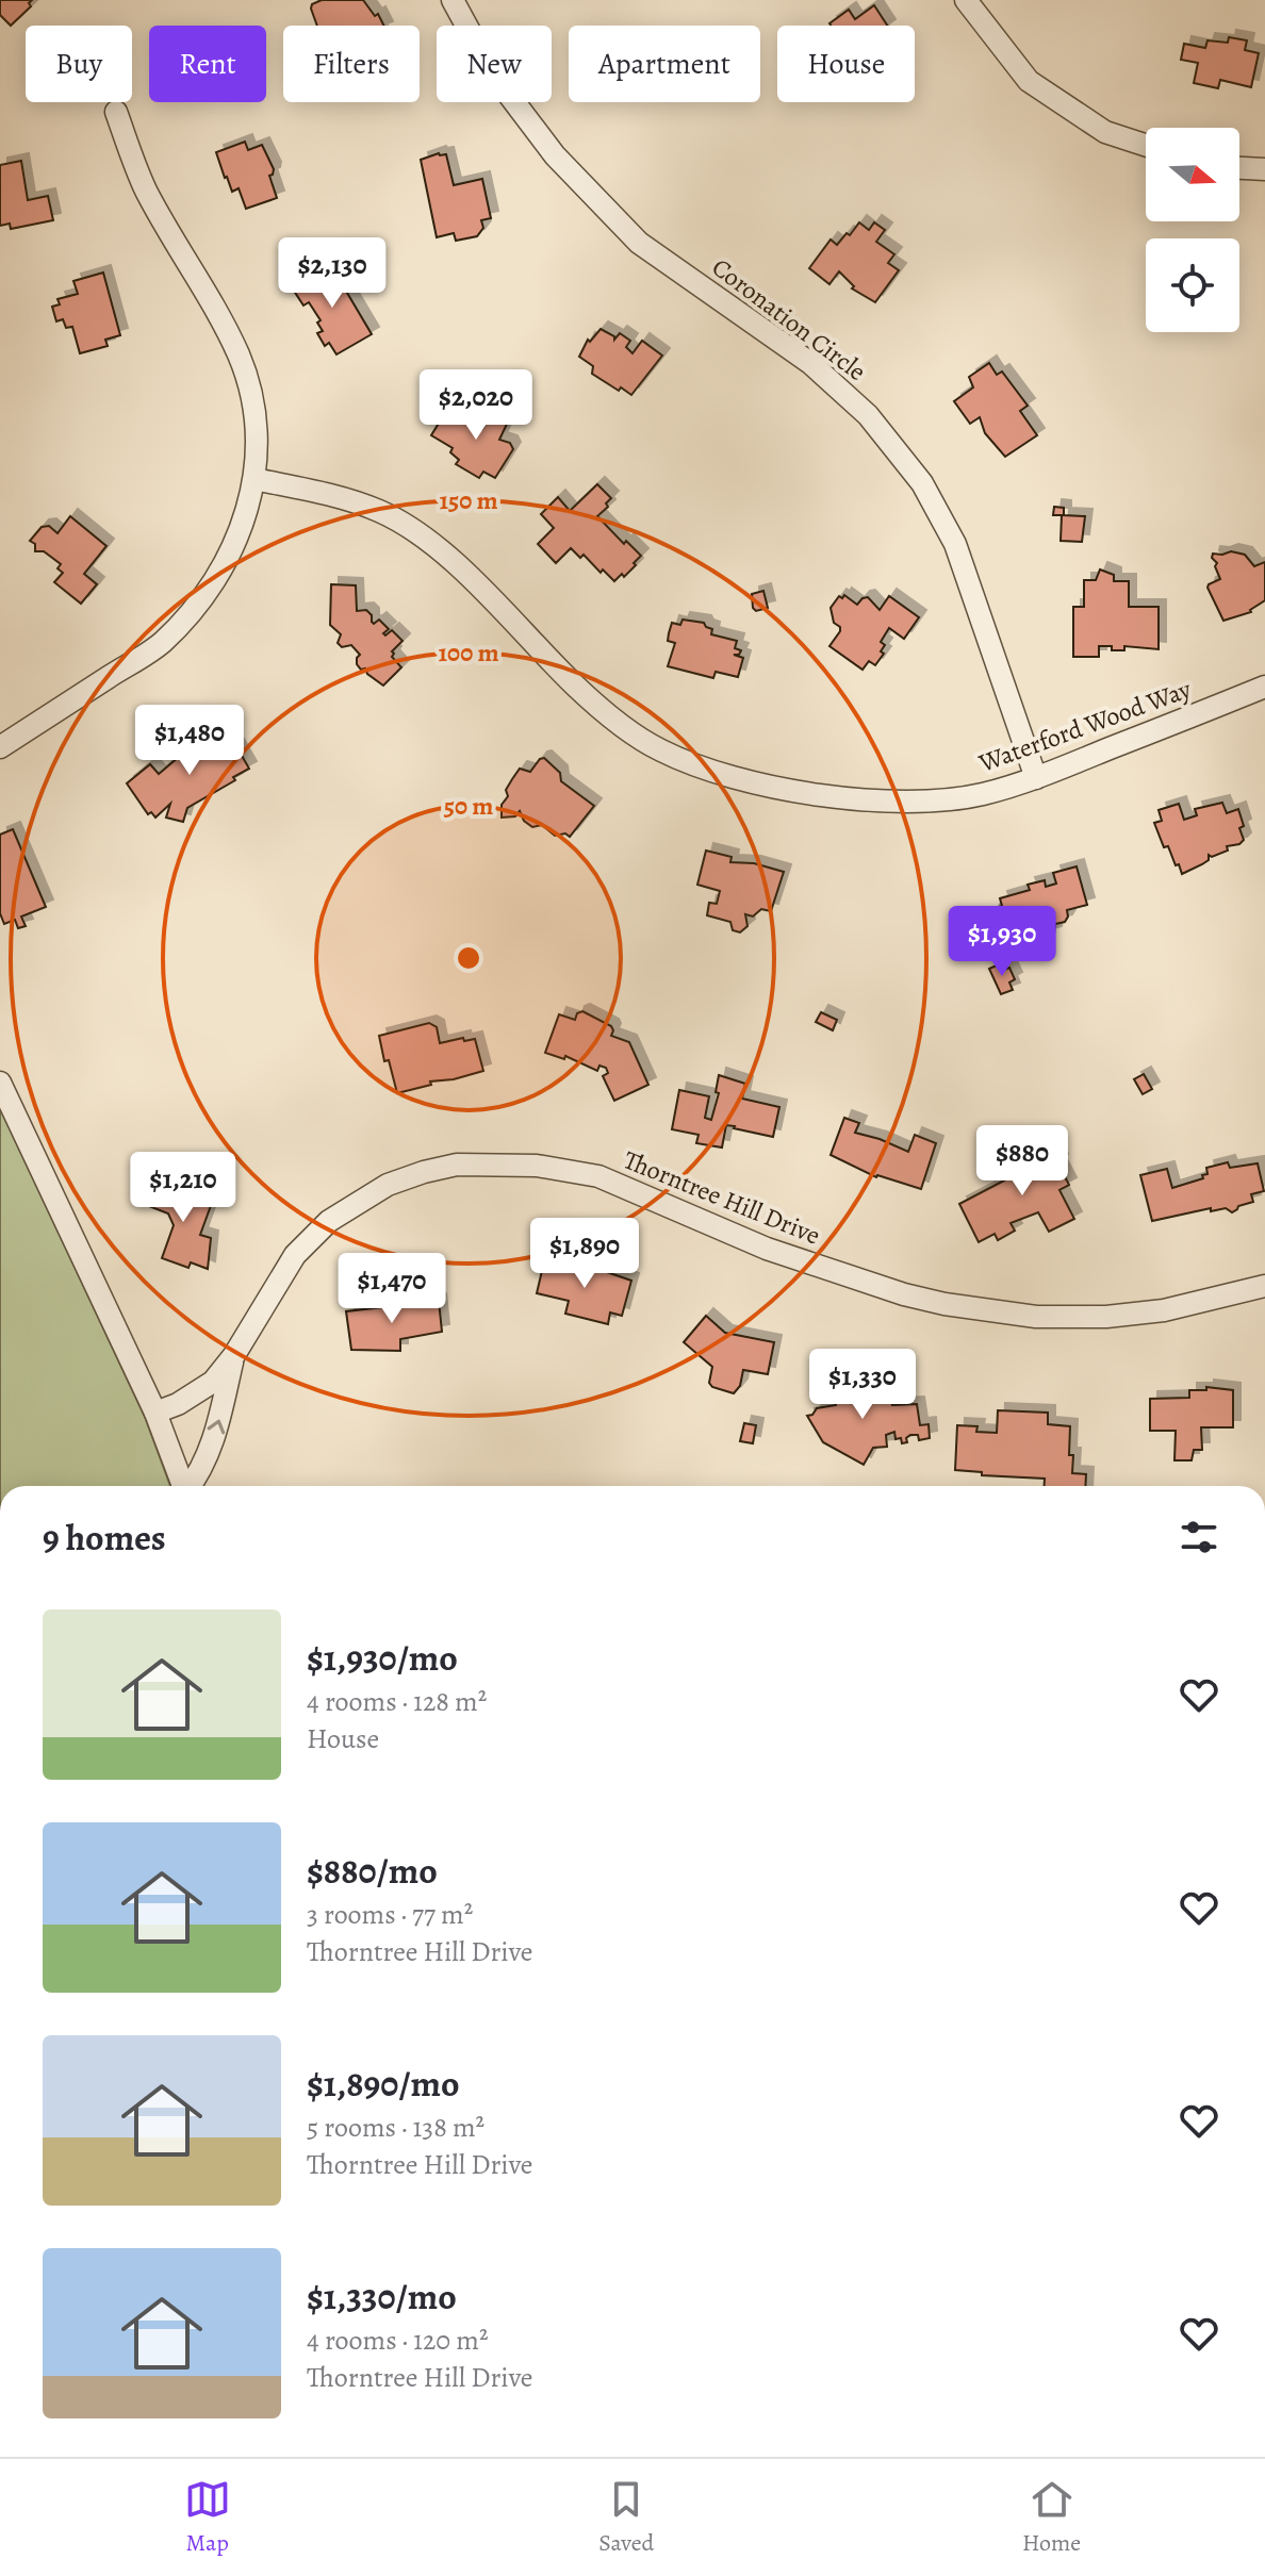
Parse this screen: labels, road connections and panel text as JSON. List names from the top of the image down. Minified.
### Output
{"streets":{"street":["Coronation Circle","Waterford Wood Way","Thorntree Hill Drive"]},"crossings":[["Coronation Circle","Waterford Wood Way"]],"north":"right","page":{"chip":["Buy","Rent","Filters","New","Apartment","House"],"price":["$2,130","$2,020","$1,480","$1,930","$880","$1,210","$1,890","$1,470","$1,330"],"heading":"9 homes","list":[{"name":"$1,930/mo","note":"4 rooms · 128 m² · House"},{"name":"$880/mo","note":"3 rooms · 77 m² · Thorntree Hill Drive"},{"name":"$1,890/mo","note":"5 rooms · 138 m² · Thorntree Hill Drive"},{"name":"$1,330/mo","note":"4 rooms · 120 m² · Thorntree Hill Drive"}],"tabs":["Map","Saved","Home"]},"rings":["150 m","100 m","50 m"]}
